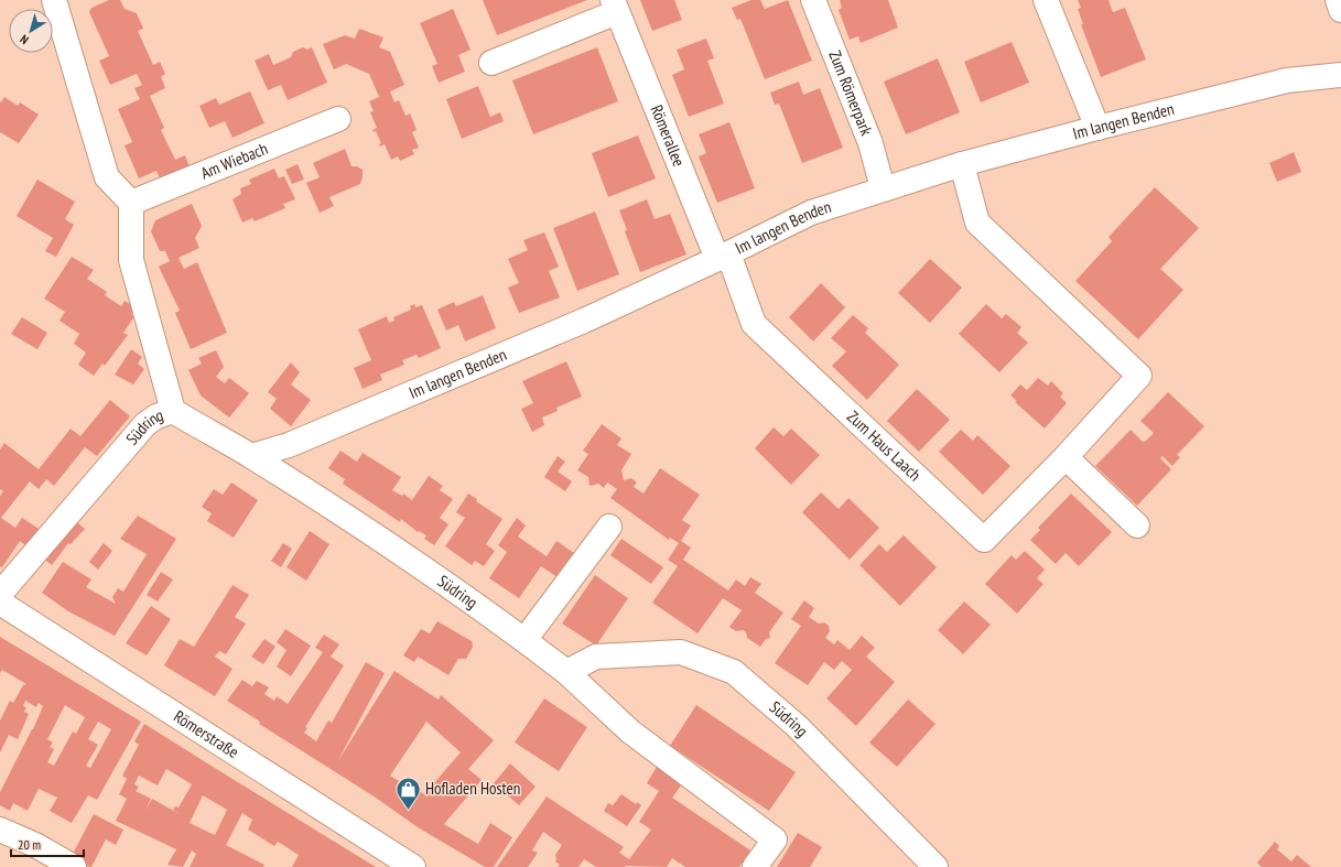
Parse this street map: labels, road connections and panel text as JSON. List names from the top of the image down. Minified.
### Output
{"streets":{"street":["Zum Römerpark","Im langen Benden","Römerallee","Am Wiebach","Südring","Zum Haus Laach","Römerstraße"]},"crossings":[["Zum Römerpark","Im langen Benden"],["Im langen Benden","Römerallee"],["Im langen Benden","Südring"],["Im langen Benden","Zum Haus Laach"],["Römerallee","Zum Haus Laach"]],"places":{"shop":["Hofladen Hosten"]},"scale_bar":"20 m","north":"bottom left"}
